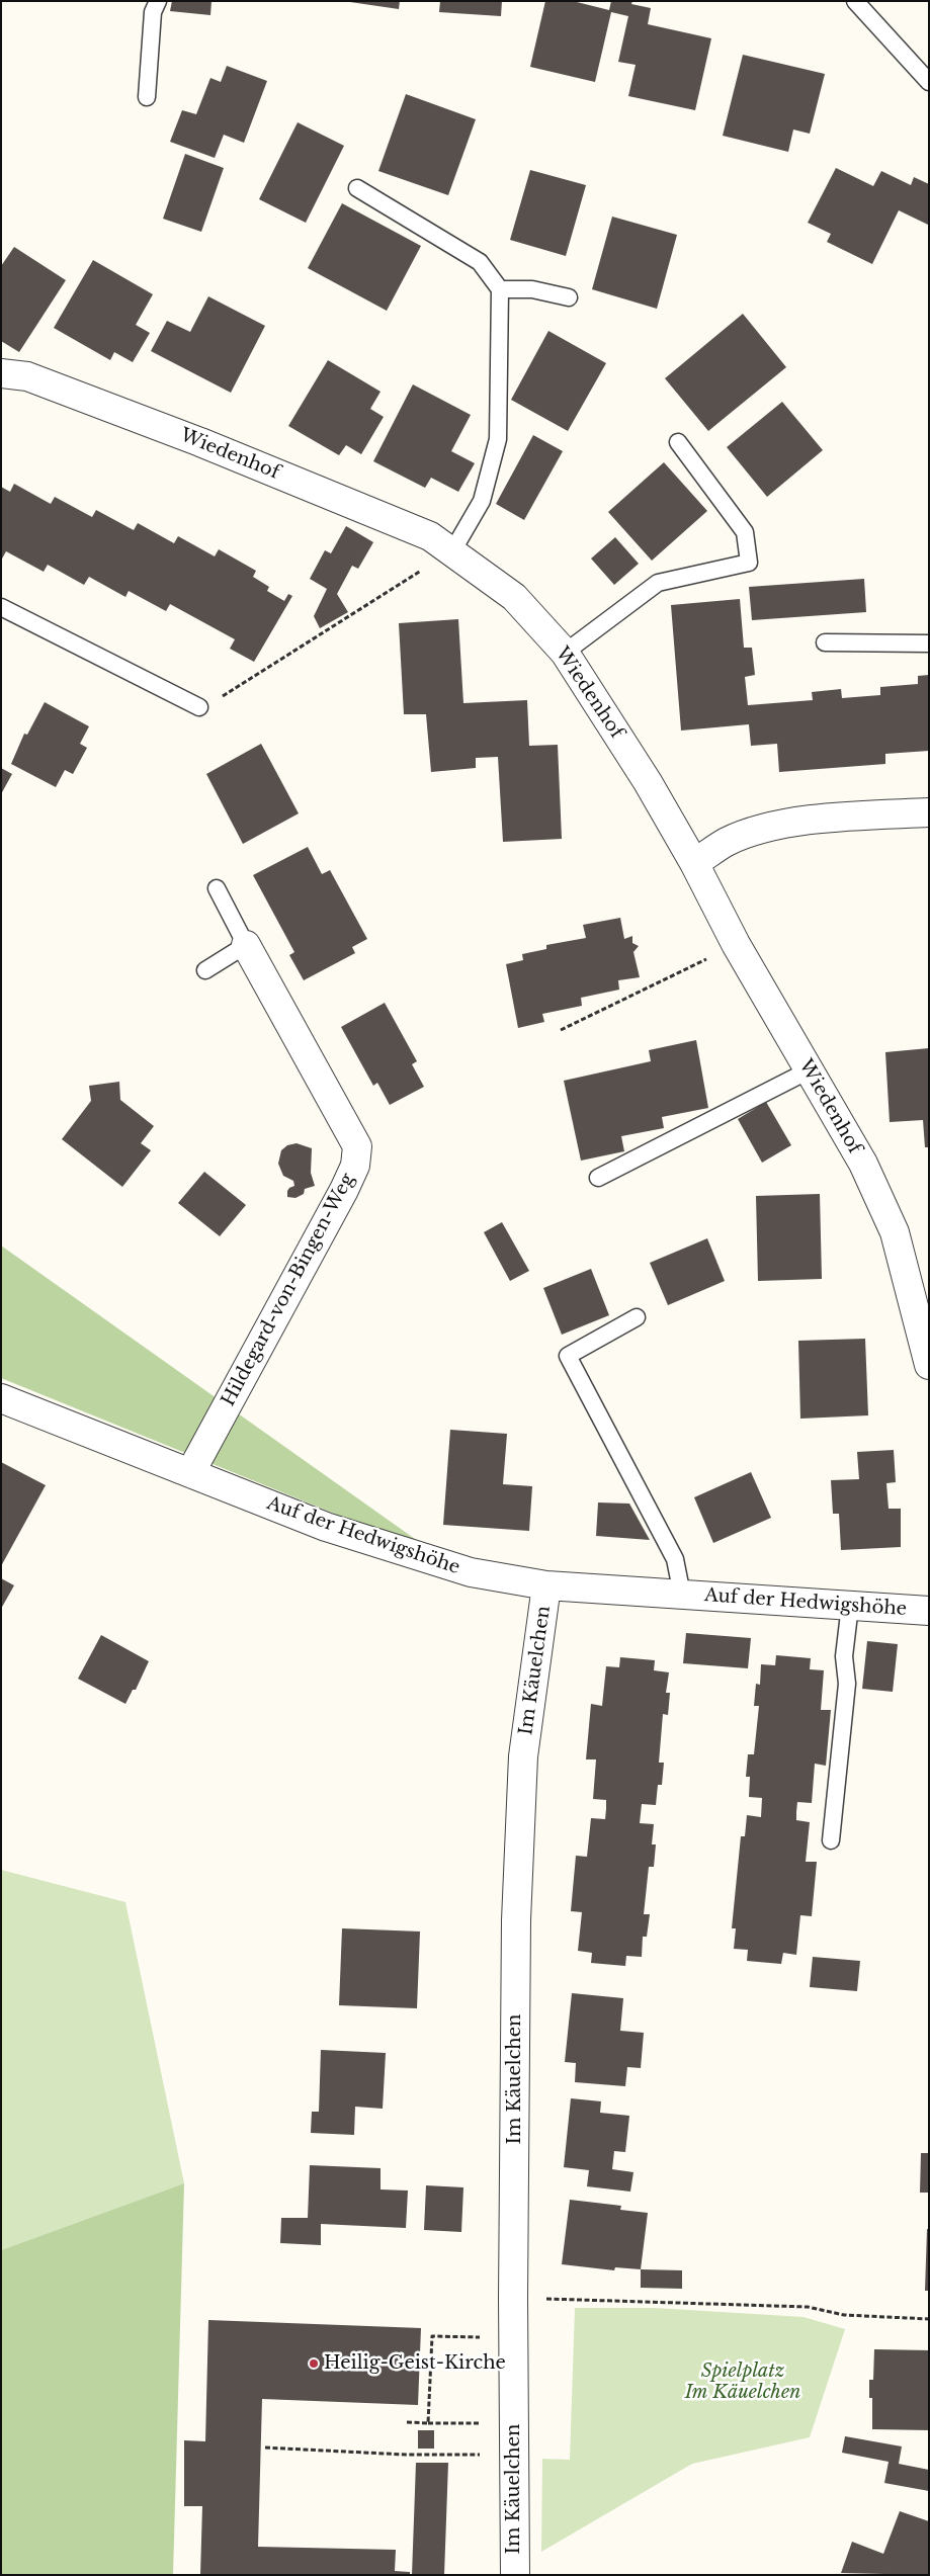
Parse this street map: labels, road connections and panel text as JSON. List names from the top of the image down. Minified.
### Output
{"streets":{"street":["Wiedenhof","Hildegard-von-Bingen-Weg","Auf der Hedwigshöhe","Im Käuelchen"]},"crossings":[["Hildegard-von-Bingen-Weg","Auf der Hedwigshöhe"],["Auf der Hedwigshöhe","Im Käuelchen"]],"parks":["Spielplatz Im Käuelchen"],"places":["Heilig-Geist-Kirche"]}
